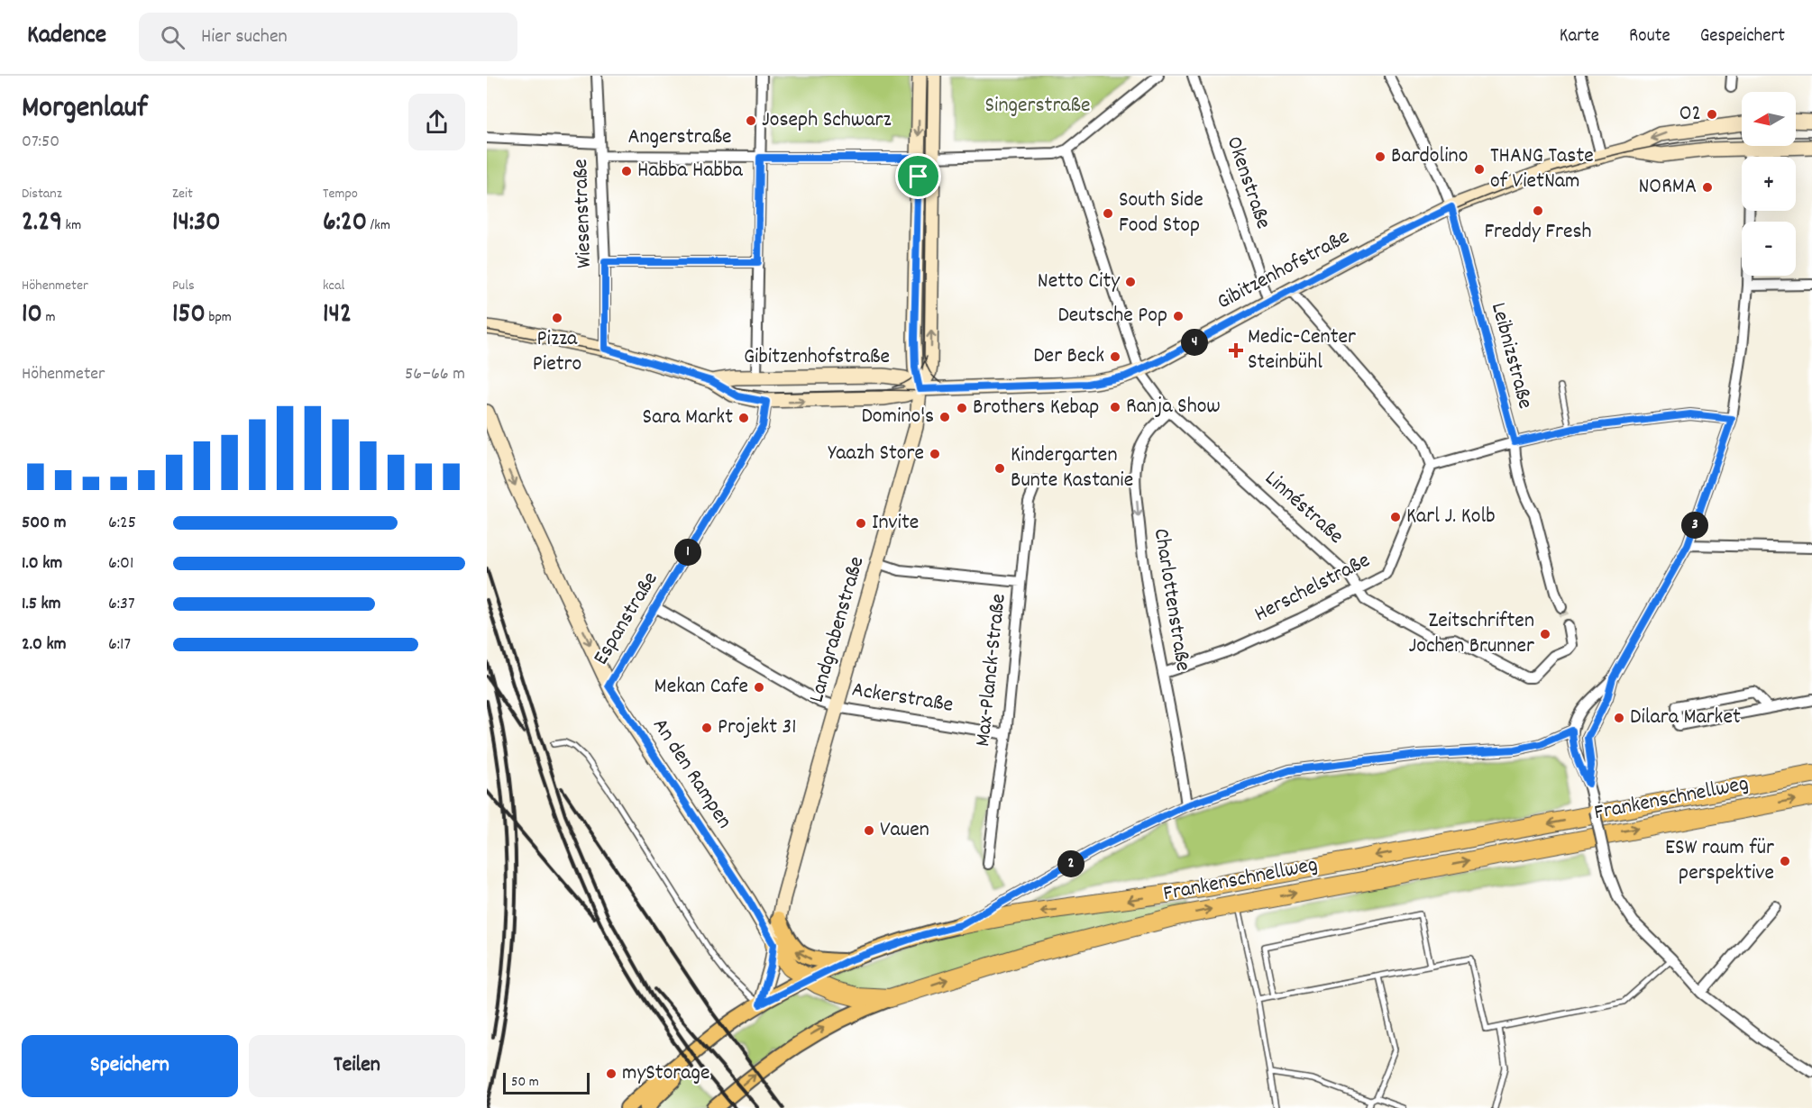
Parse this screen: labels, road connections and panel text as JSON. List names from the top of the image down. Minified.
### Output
{"streets":{"highway":["Frankenschnellweg"],"main road":["Gibitzenhofstraße","Landgrabenstraße","An den Rampen"],"street":["Angerstraße","Okenstraße","Wiesenstraße","Leibnizstraße","Linnéstraße","Herschelstraße","Charlottenstraße","Espanstraße","Max-Planck-Straße","Ackerstraße"]},"crossings":[["Angerstraße","Wiesenstraße"],["Angerstraße","Landgrabenstraße"],["Okenstraße","Gibitzenhofstraße"],["Wiesenstraße","Gibitzenhofstraße"],["Gibitzenhofstraße","Leibnizstraße"],["Gibitzenhofstraße","Linnéstraße"],["Gibitzenhofstraße","Espanstraße"],["Gibitzenhofstraße","Landgrabenstraße"],["Linnéstraße","Herschelstraße"],["Linnéstraße","Charlottenstraße"],["Herschelstraße","Charlottenstraße"],["Espanstraße","Ackerstraße"],["Espanstraße","An den Rampen"],["Landgrabenstraße","Ackerstraße"],["Landgrabenstraße","An den Rampen"],["Max-Planck-Straße","Ackerstraße"]],"one_way":["Charlottenstraße","An den Rampen"],"parks":["Singerstraße"],"places":{"other":["O2","Joseph Schwarz","Bardolino","THANG Taste of VietNam","Habba Habba","NORMA","Freddy Fresh","South Side Food Stop","Netto City","Deutsche Pop","Pizza Pietro","Der Beck","Ranja Show","Brothers Kebap","Domino's","Sara Markt","Yaazh Store","Kindergarten Bunte Kastanie","Karl J. Kolb","Invite","Zeitschriften Jochen Brunner","Mekan Cafe","Dilara Market","Projekt 31","Vauen","ESW raum für perspektive","myStorage"],"health":["Medic-Center Steinbühl"]},"scale_bar":"50 m","north":"left","page":{"header":"Kadence","search":"Hier suchen","nav":["Karte","Route","Gespeichert"],"heading":["Morgenlauf","07:50"],"map_buttons":["+","−"],"stats":[["Distanz","2.29 km"],["Zeit","14:30"],["Tempo","6:20 /km"],["Höhenmeter","10 m"],["Puls","150 bpm"],["kcal","142"]],"pins":["4","3","1","2"],"chart":["Höhenmeter","56–66 m"],"list":[{"name":"500 m","note":"6:25"},{"name":"1.0 km","note":"6:01"},{"name":"1.5 km","note":"6:37"},{"name":"2.0 km","note":"6:17"}],"buttons":["Speichern","Teilen"],"scale":"50 m"}}
